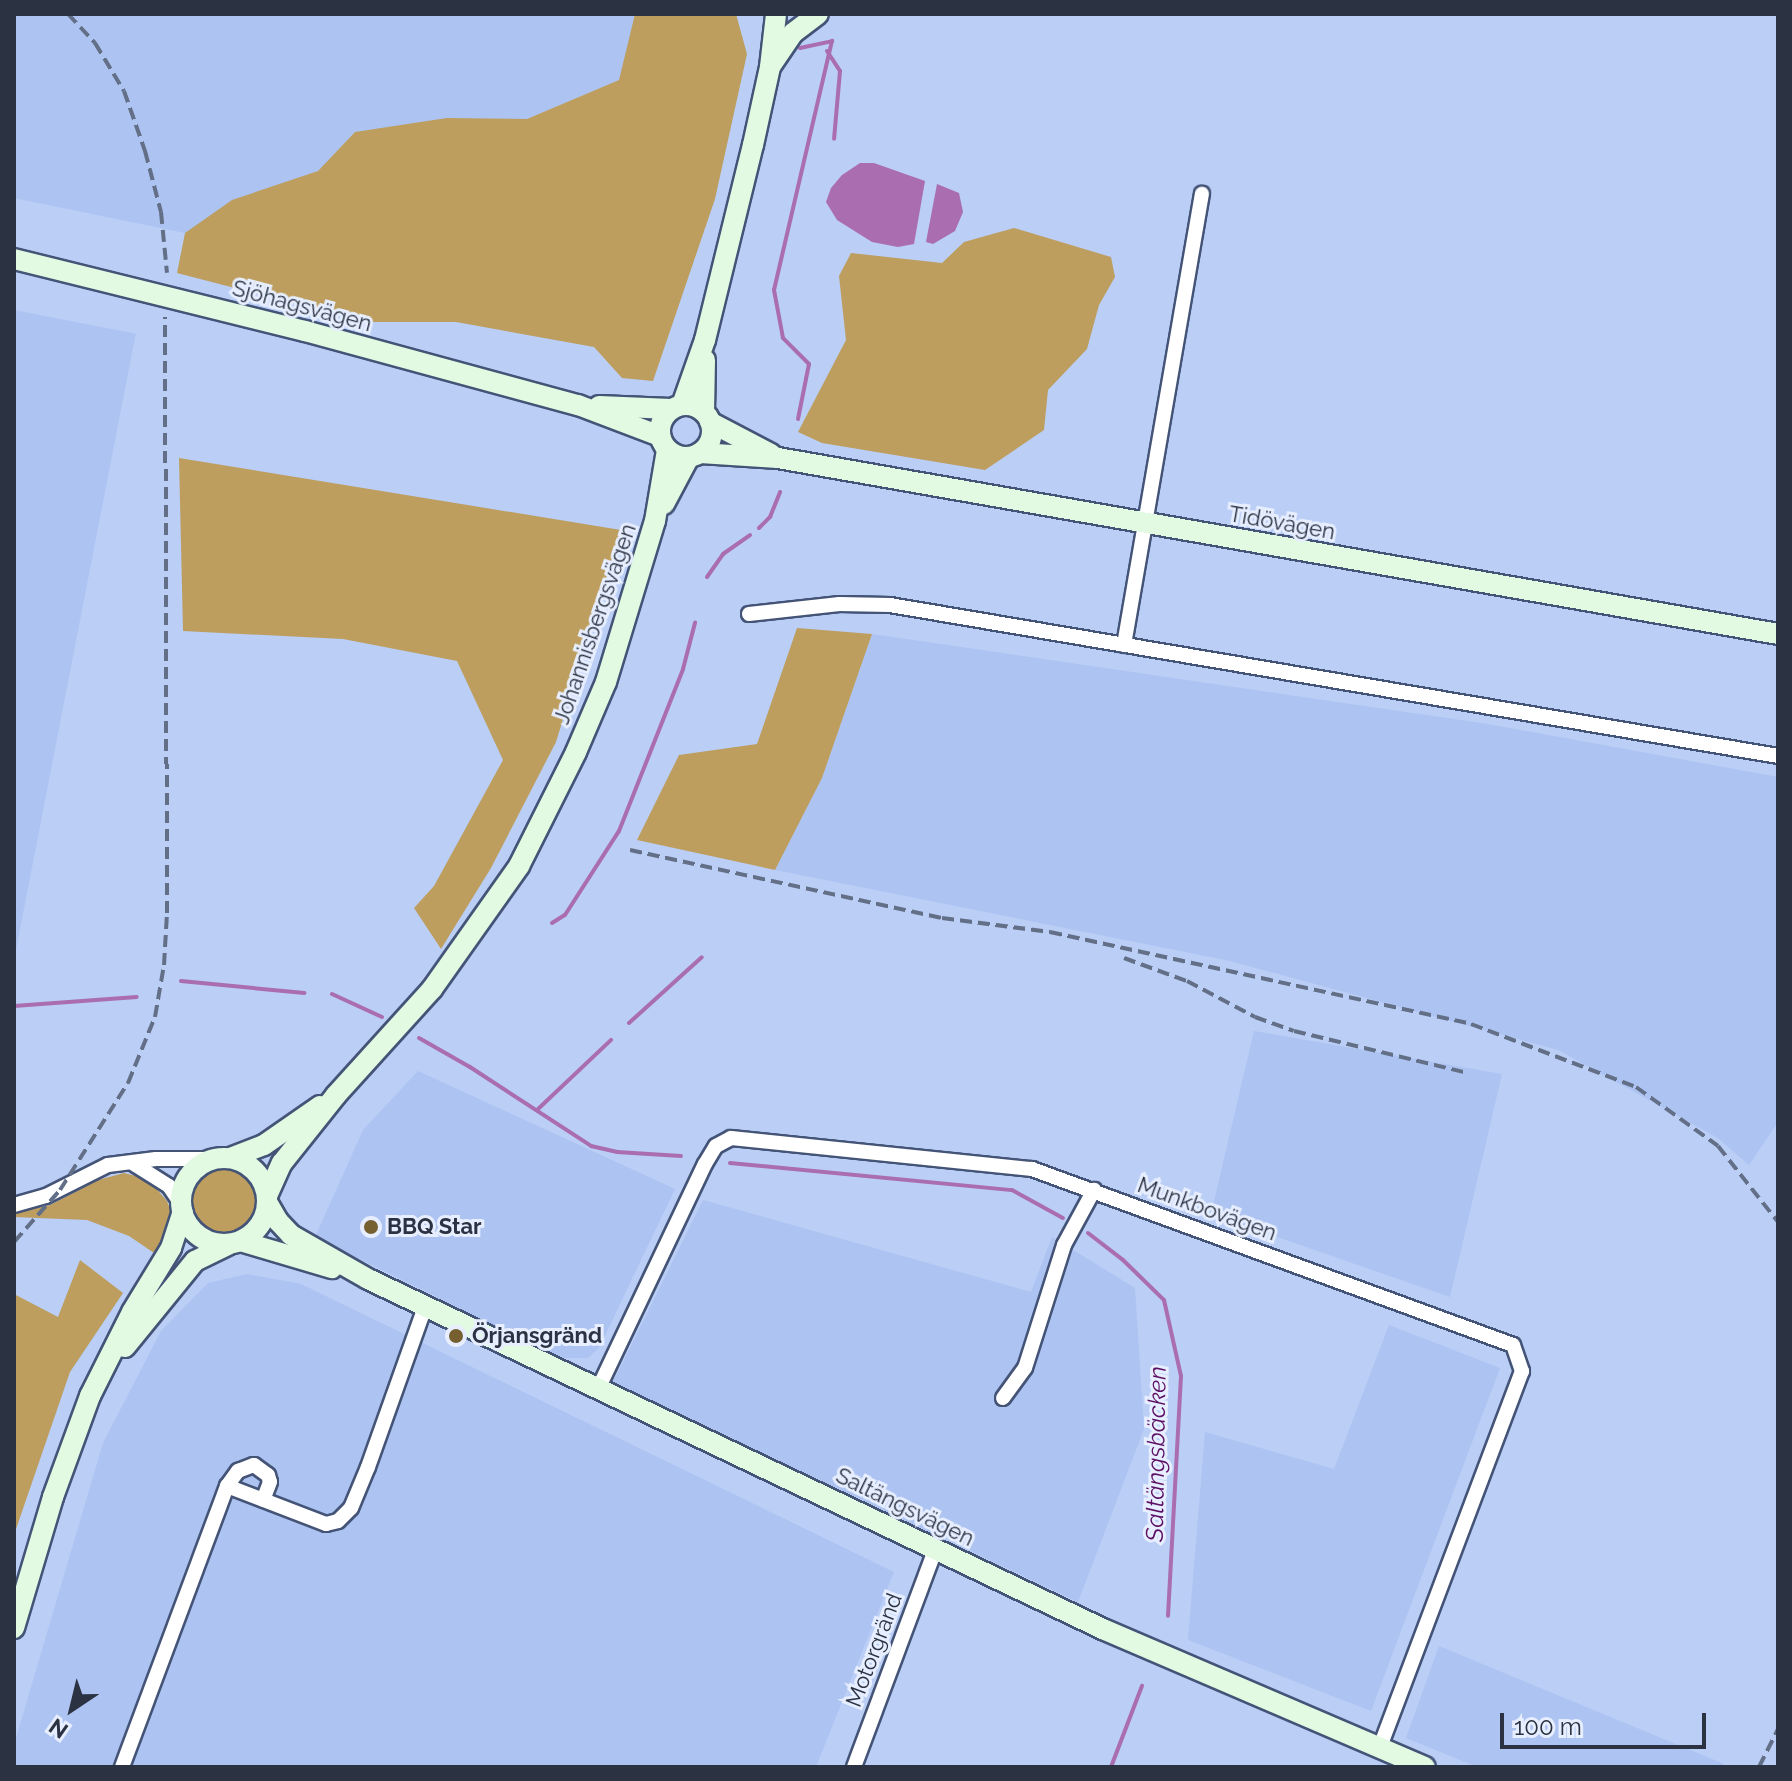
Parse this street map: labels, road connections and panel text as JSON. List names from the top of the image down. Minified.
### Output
{"streets":{"main road":["Sjöhagsvägen","Tidövägen","Johannisbergsvägen","Saltängsvägen"],"street":["Munkbovägen","Motorgränd"]},"crossings":[["Sjöhagsvägen","Tidövägen"],["Sjöhagsvägen","Johannisbergsvägen"],["Tidövägen","Johannisbergsvägen"],["Johannisbergsvägen","Saltängsvägen"],["Munkbovägen","Saltängsvägen"],["Saltängsvägen","Motorgränd"]],"water":["Saltängsbäcken"],"places":["BBQ Star","Örjansgränd"],"scale_bar":"100 m","north":"bottom left"}
